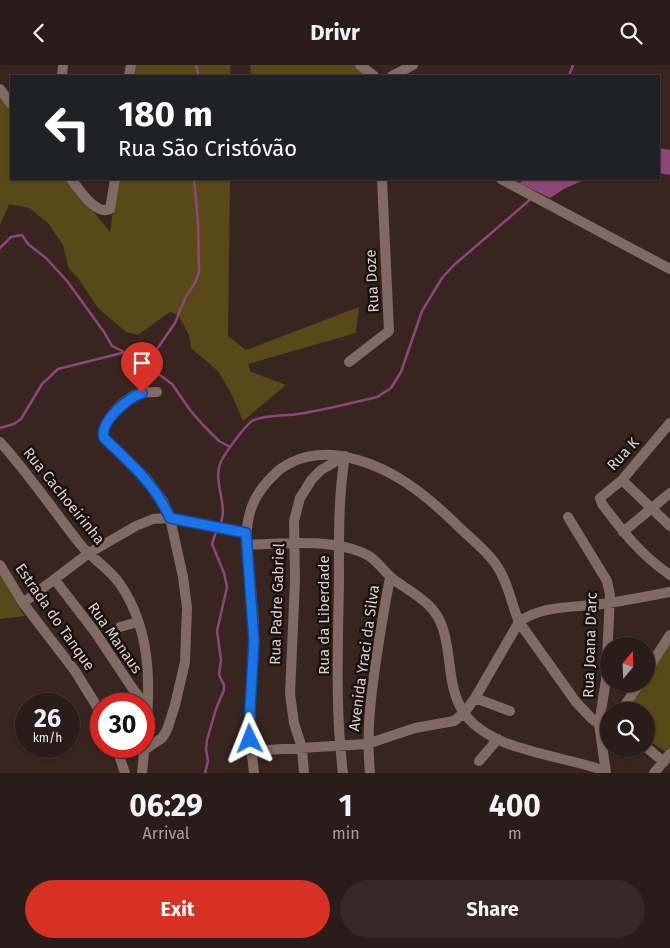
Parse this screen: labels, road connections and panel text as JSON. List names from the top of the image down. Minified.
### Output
{"streets":{"street":["Rua Doze","Rua K","Rua Cachoeirinha","Rua Padre Gabriel","Rua da Liberdade","Estrada do Tanque","Rua Manaus","Rua Joana D'arc","Avenida Yraci da Silva"]},"crossings":[["Rua Padre Gabriel","Rua da Liberdade"]],"north":"top","page":{"header":"Drivr","turn":["180 m","Rua São Cristóvão"],"speed":"26 km/h","limit":"30","eta":["06:29","Arrival","1","min","400","m"],"buttons":["Exit","Share"]}}
